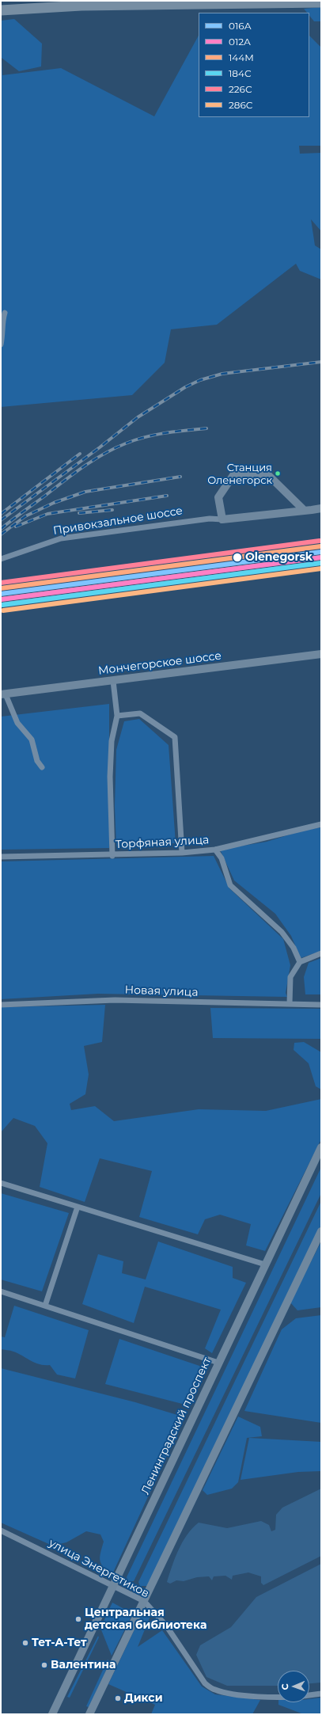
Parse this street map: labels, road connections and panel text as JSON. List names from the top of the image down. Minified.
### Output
{"streets":{"street":["Привокзальное шоссе","Мончегорское шоссе","Торфяная улица","Новая улица","Ленинградский проспект","улица Энергетиков"]},"crossings":[["Ленинградский проспект","улица Энергетиков"]],"places":["Станция Оленегорск","Olenegorsk","Центральная детская библиотека","Тет-А-Тет","Валентина","Дикси"],"lines":["transit line 226С","transit line 144М","transit line 016А","transit line 012А","transit line 184С","transit line 286С"],"legend":["016А","012А","144М","184С","226С","286С"],"north":"left"}
